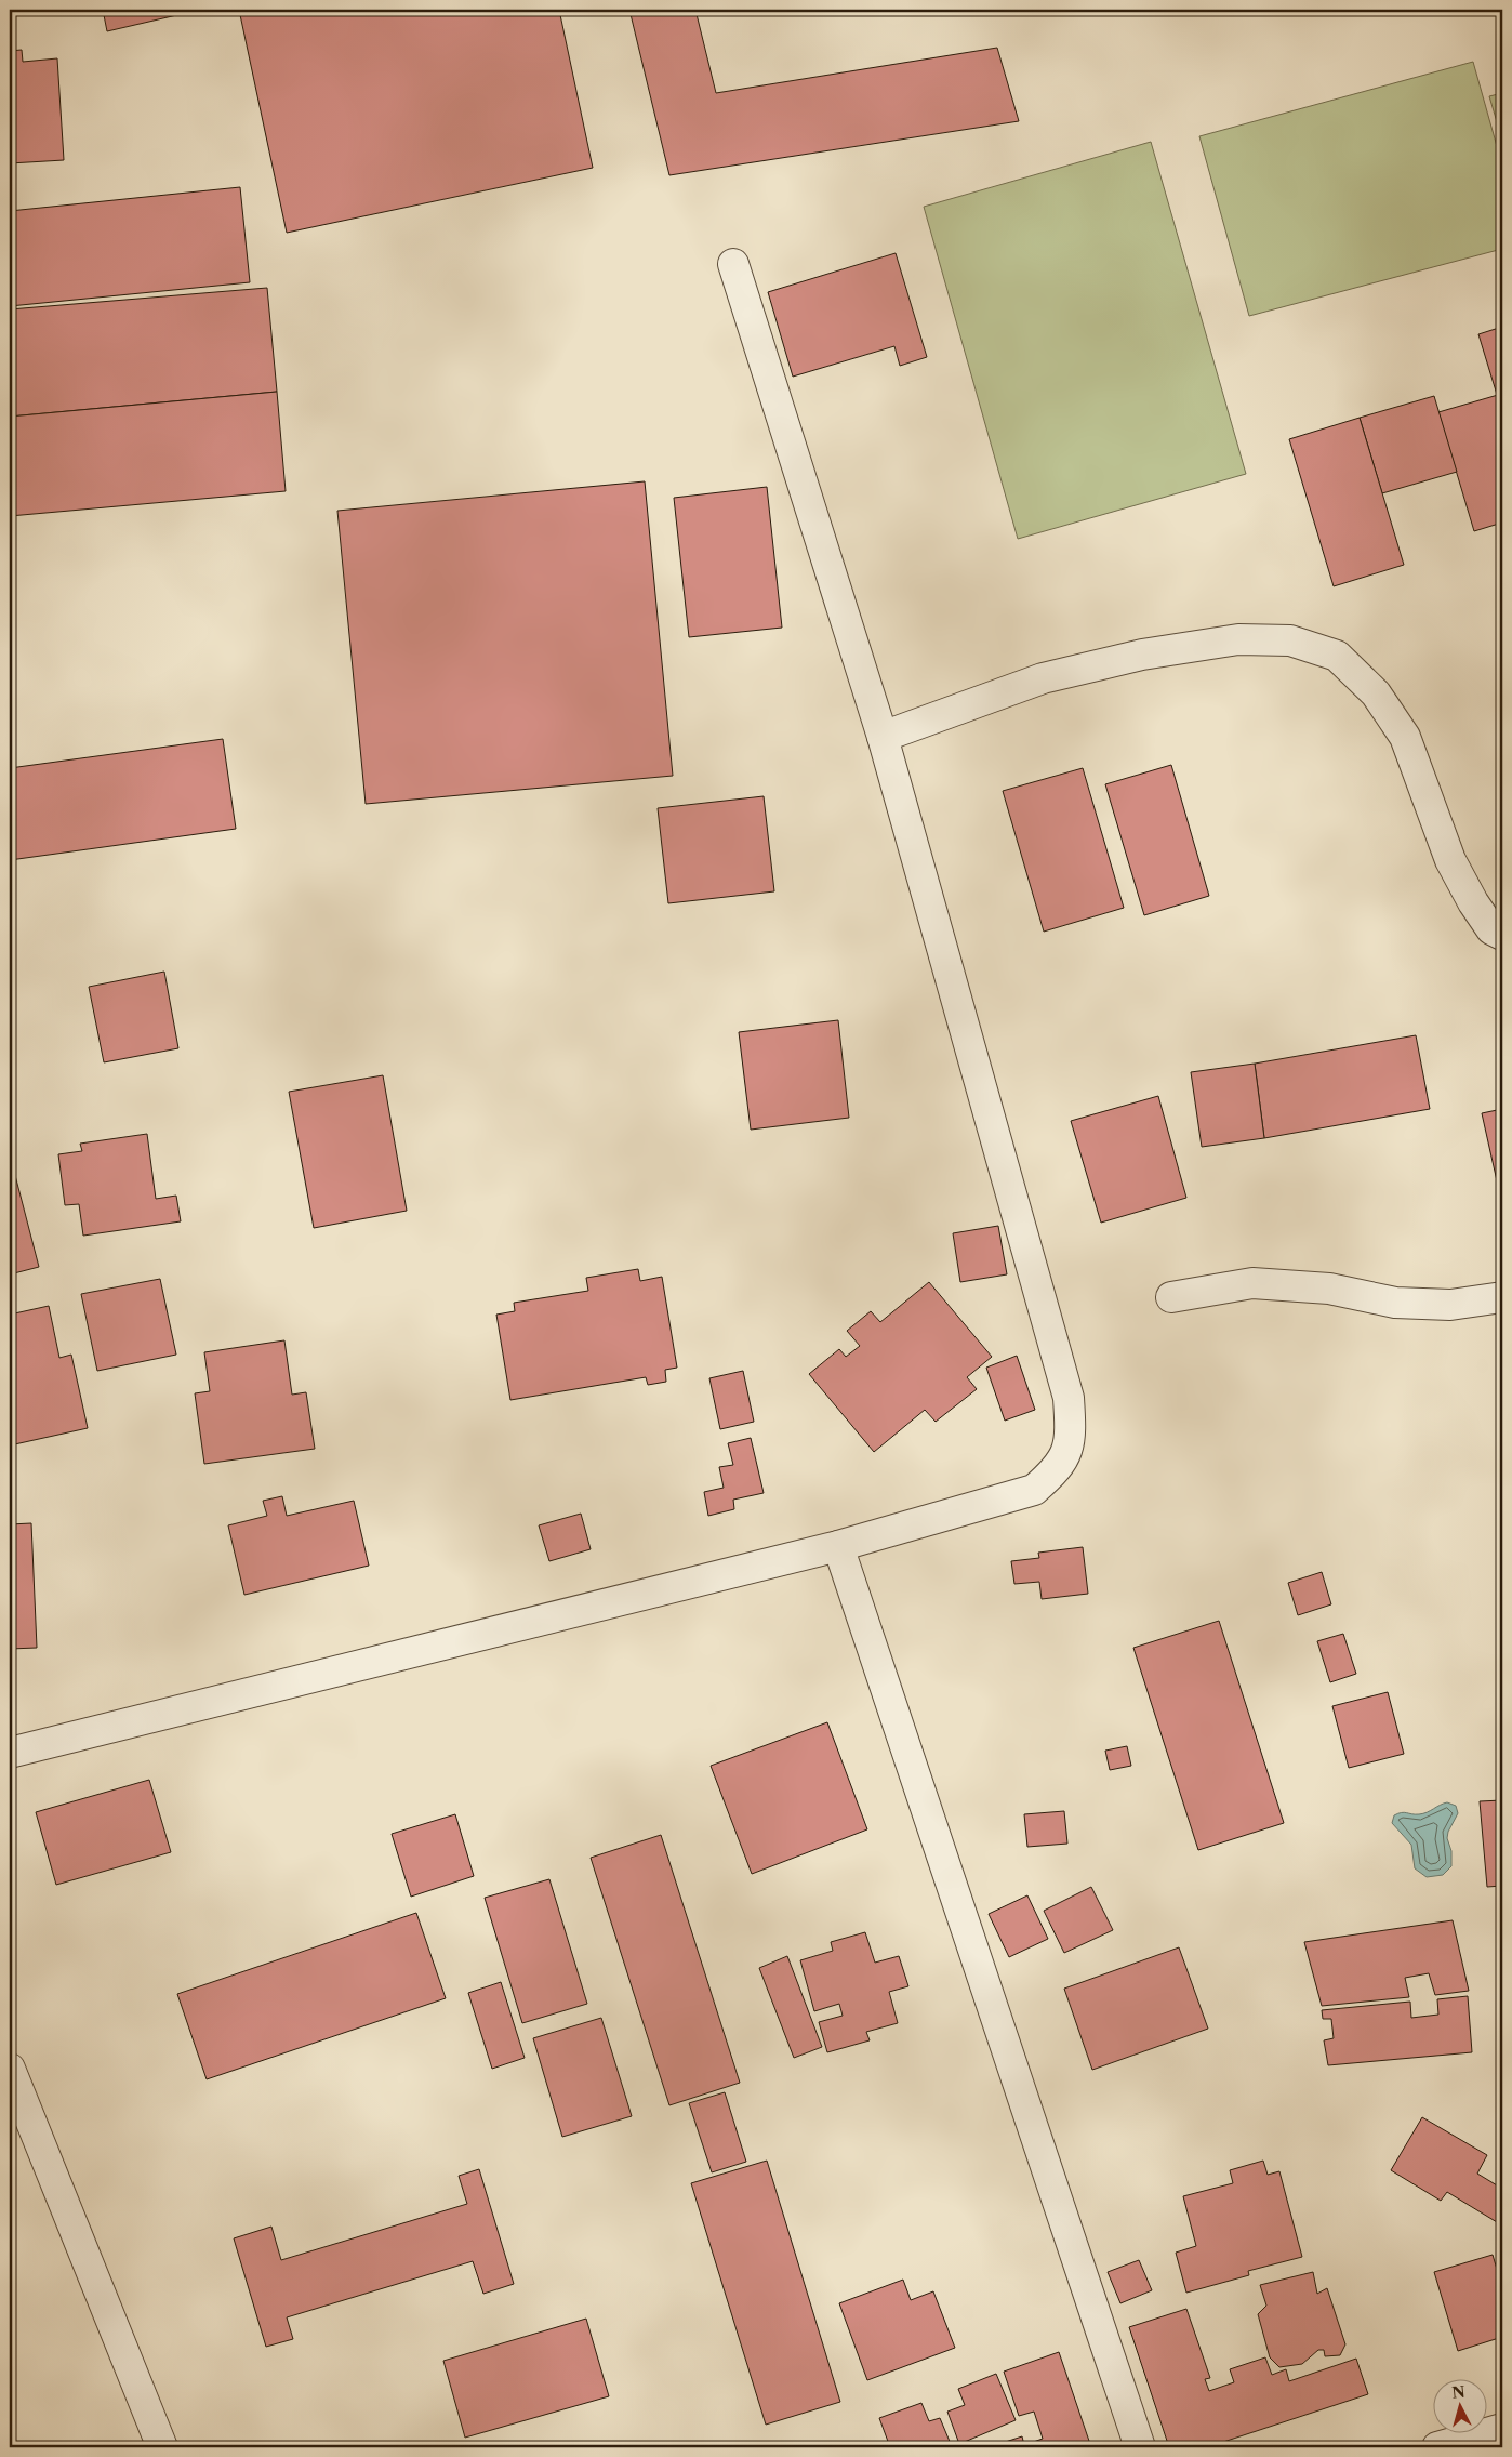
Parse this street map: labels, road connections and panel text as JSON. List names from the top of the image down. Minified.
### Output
{"north":"top"}
